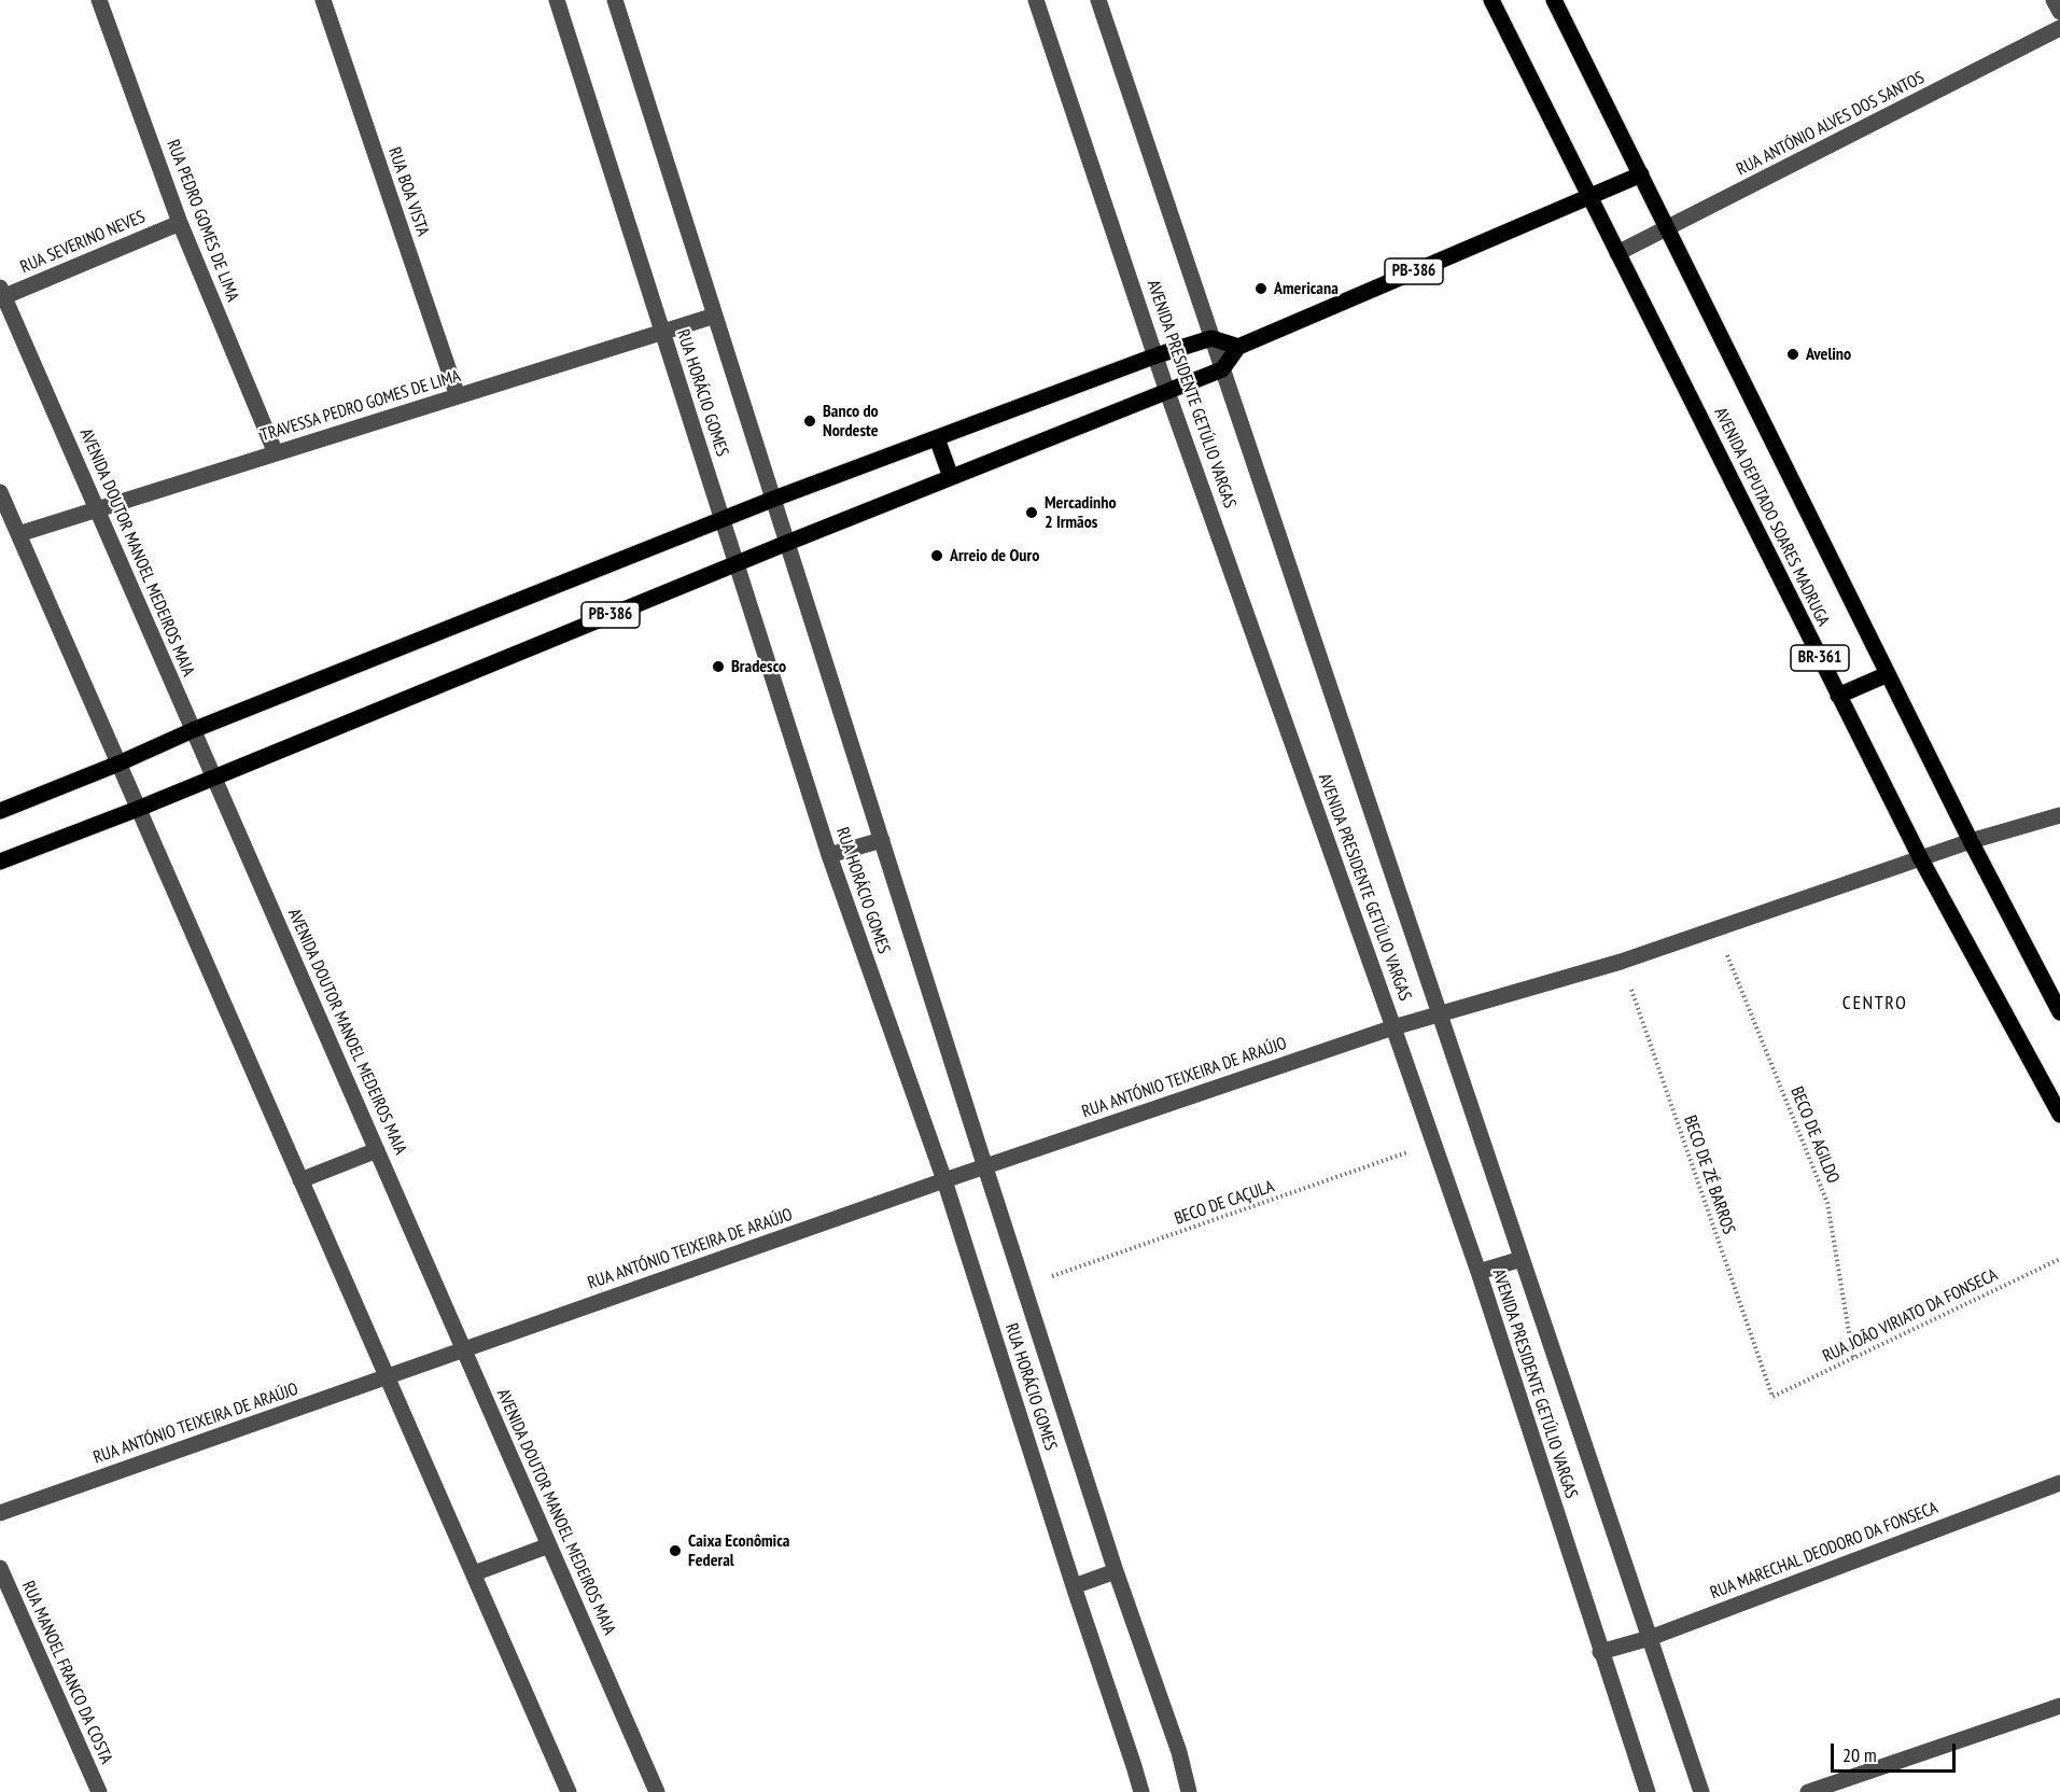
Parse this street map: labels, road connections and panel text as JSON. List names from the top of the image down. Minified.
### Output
{"streets":{"main road":["PB-386","AVENIDA DEPUTADO SOARES MADRUGA","BR-361"],"street":["RUA ANTÓNIO ALVES DOS SANTOS","RUA BOA VISTA","RUA PEDRO GOMES DE LIMA","RUA SEVERINO NEVES","RUA HORÁCIO GOMES","AVENIDA PRESIDENTE GETÚLIO VARGAS","TRAVESSA PEDRO GOMES DE LIMA","AVENIDA DOUTOR MANOEL MEDEIROS MAIA","RUA ANTÓNIO TEIXEIRA DE ARAÚJO","RUA MARECHAL DEODORO DA FONSECA","RUA MANOEL FRANCO DA COSTA"],"path":["BECO DE AGILDO","BECO DE ZÉ BARROS","BECO DE CAÇULA","RUA JOÃO VIRIATO DA FONSECA"]},"crossings":[["RUA ANTÓNIO ALVES DOS SANTOS","AVENIDA DEPUTADO SOARES MADRUGA"],["RUA BOA VISTA","TRAVESSA PEDRO GOMES DE LIMA"],["RUA PEDRO GOMES DE LIMA","RUA SEVERINO NEVES"],["RUA PEDRO GOMES DE LIMA","TRAVESSA PEDRO GOMES DE LIMA"],["RUA SEVERINO NEVES","AVENIDA DOUTOR MANOEL MEDEIROS MAIA"],["PB-386","RUA HORÁCIO GOMES"],["PB-386","AVENIDA PRESIDENTE GETÚLIO VARGAS"],["PB-386","AVENIDA DEPUTADO SOARES MADRUGA"],["PB-386","AVENIDA DOUTOR MANOEL MEDEIROS MAIA"],["RUA HORÁCIO GOMES","TRAVESSA PEDRO GOMES DE LIMA"],["RUA HORÁCIO GOMES","RUA ANTÓNIO TEIXEIRA DE ARAÚJO"],["RUA HORÁCIO GOMES","BECO DE CAÇULA"],["AVENIDA PRESIDENTE GETÚLIO VARGAS","RUA ANTÓNIO TEIXEIRA DE ARAÚJO"],["AVENIDA PRESIDENTE GETÚLIO VARGAS","BECO DE CAÇULA"],["AVENIDA PRESIDENTE GETÚLIO VARGAS","RUA MARECHAL DEODORO DA FONSECA"],["TRAVESSA PEDRO GOMES DE LIMA","AVENIDA DOUTOR MANOEL MEDEIROS MAIA"],["AVENIDA DEPUTADO SOARES MADRUGA","RUA ANTÓNIO TEIXEIRA DE ARAÚJO"],["AVENIDA DOUTOR MANOEL MEDEIROS MAIA","RUA ANTÓNIO TEIXEIRA DE ARAÚJO"],["RUA ANTÓNIO TEIXEIRA DE ARAÚJO","BECO DE AGILDO"],["RUA ANTÓNIO TEIXEIRA DE ARAÚJO","BECO DE ZÉ BARROS"],["BECO DE AGILDO","RUA JOÃO VIRIATO DA FONSECA"],["BECO DE ZÉ BARROS","RUA JOÃO VIRIATO DA FONSECA"]],"districts":["CENTRO"],"places":["Americana","Avelino","Banco do Nordeste","Mercadinho 2 Irmãos","Arreio de Ouro","Bradesco","Caixa Econômica Federal"],"scale_bar":"20 m"}
